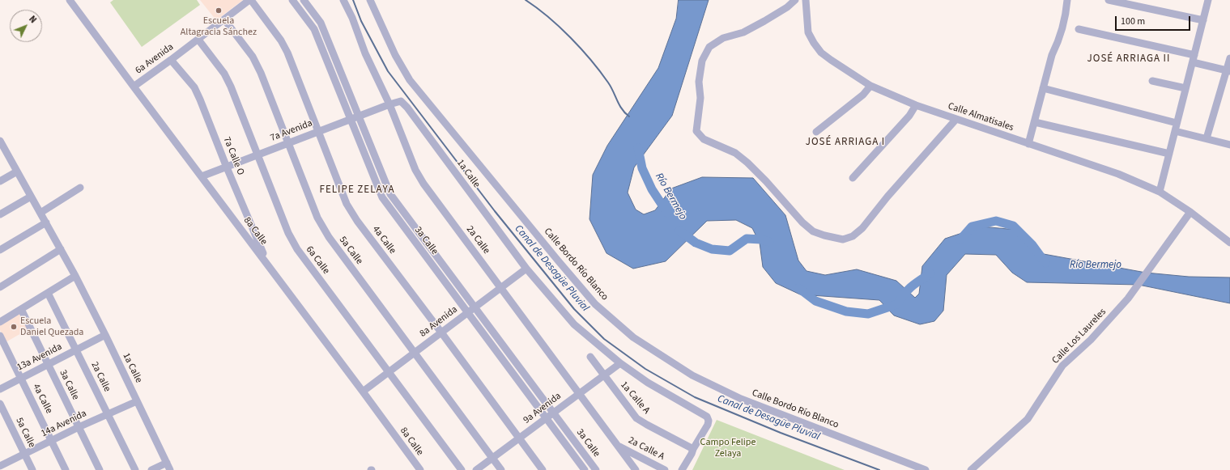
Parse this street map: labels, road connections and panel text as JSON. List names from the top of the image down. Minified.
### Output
{"streets":{"street":["6a Avenida","Calle Almatisales","7a Avenida","7a Calle O","1a Calle","8a Calle","4a Calle","2a Calle","3a Calle","5a Calle","6a Calle","Calle Bordo Río Blanco","8a Avenida","Calle Los Laureles","13a Avenida","1a Calle A","9a Avenida","14a Avenida","2a Calle A"]},"crossings":[["6a Avenida","7a Calle O"],["6a Avenida","8a Calle"],["6a Avenida","4a Calle"],["6a Avenida","5a Calle"],["6a Avenida","6a Calle"],["Calle Almatisales","Calle Los Laureles"],["7a Avenida","7a Calle O"],["7a Avenida","1a Calle"],["7a Avenida","8a Calle"],["7a Avenida","4a Calle"],["7a Avenida","2a Calle"],["7a Avenida","3a Calle"],["7a Avenida","5a Calle"],["7a Avenida","6a Calle"],["7a Calle O","8a Calle"],["1a Calle","2a Calle"],["1a Calle","8a Avenida"],["1a Calle","13a Avenida"],["1a Calle","14a Avenida"],["8a Calle","8a Avenida"],["4a Calle","8a Avenida"],["4a Calle","13a Avenida"],["4a Calle","9a Avenida"],["4a Calle","14a Avenida"],["2a Calle","8a Avenida"],["2a Calle","13a Avenida"],["2a Calle","9a Avenida"],["2a Calle","14a Avenida"],["2a Calle","2a Calle A"],["3a Calle","8a Avenida"],["3a Calle","13a Avenida"],["3a Calle","9a Avenida"],["3a Calle","14a Avenida"],["5a Calle","8a Avenida"],["5a Calle","9a Avenida"],["5a Calle","14a Avenida"],["6a Calle","8a Avenida"],["1a Calle A","9a Avenida"]],"districts":["JOSÉ ARRIAGA II","JOSÉ ARRIAGA I","FELIPE ZELAYA"],"water":["Río Bermejo","Canal de Desagüe Pluvial"],"parks":["Campo Felipe Zelaya"],"places":["Escuela Altagracia Sánchez","Escuela Daniel Quezada"],"scale_bar":"100 m","north":"top right"}
